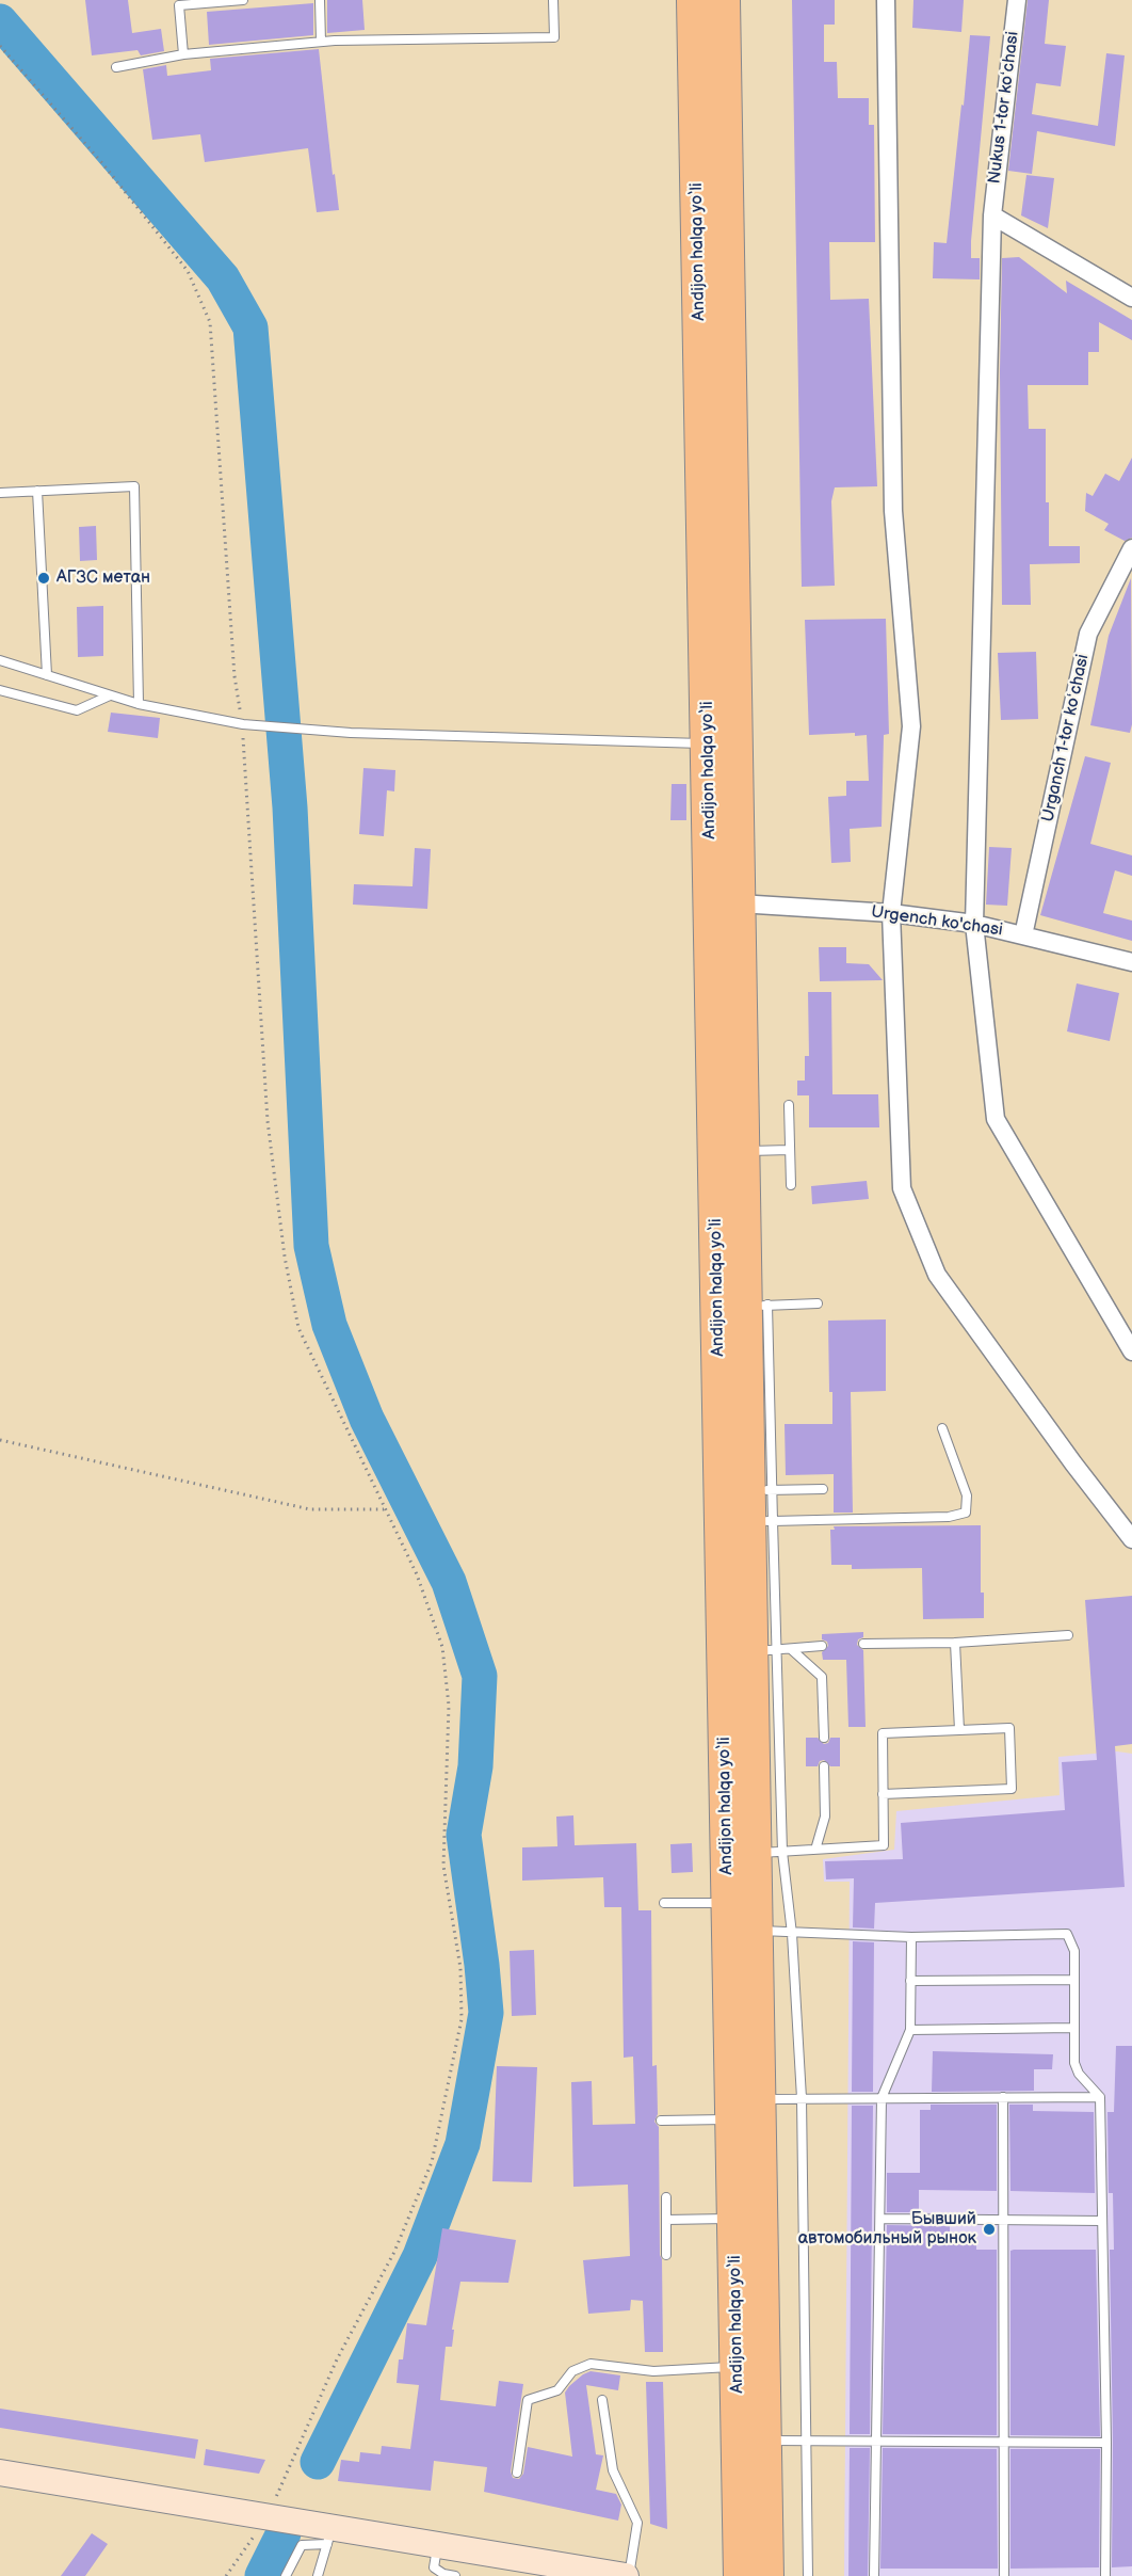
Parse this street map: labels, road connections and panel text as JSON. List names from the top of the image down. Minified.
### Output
{"streets":{"highway":["Andijon halqa yo‘li"],"street":["Nukus 1-tor koʻchasi","Urganch 1-tor koʻchasi","Urgench ko'chasi"]},"crossings":[["Nukus 1-tor koʻchasi","Urgench ko'chasi"],["Andijon halqa yo‘li","Urgench ko'chasi"],["Urganch 1-tor koʻchasi","Urgench ko'chasi"]],"places":["АГЗС метан","Бывший автомобильный рынок"]}
